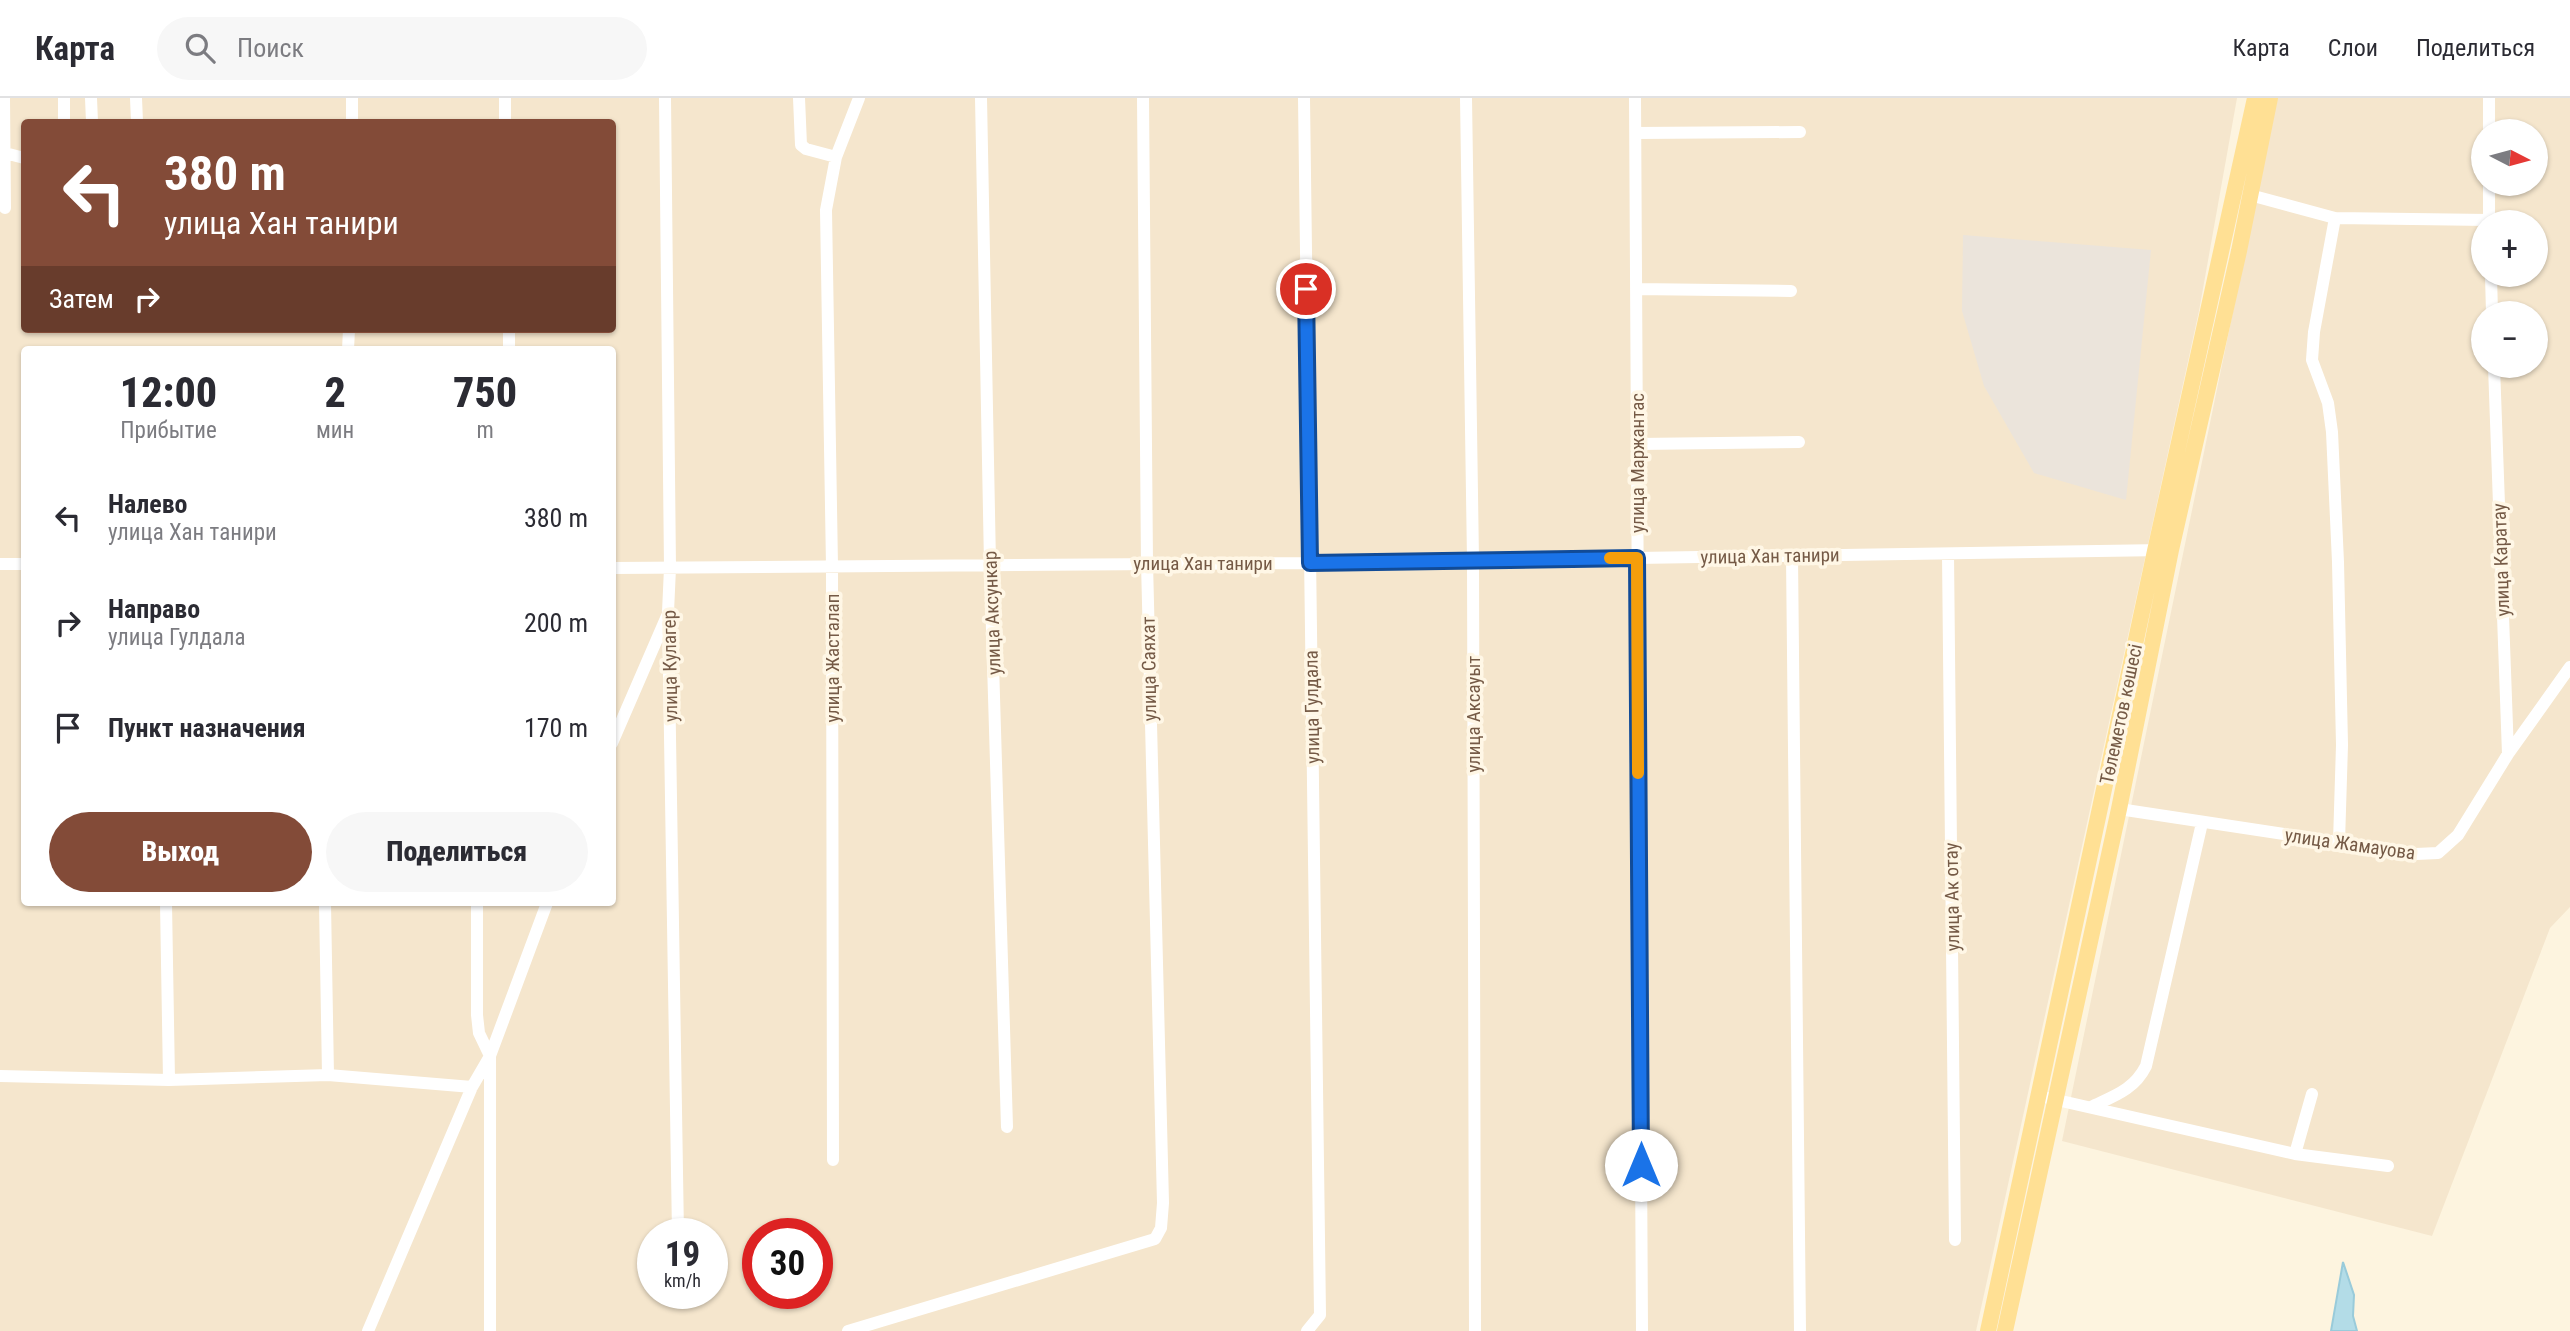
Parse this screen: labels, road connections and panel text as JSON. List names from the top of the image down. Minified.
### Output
{"streets":{"main road":["Төлеметов көшесі"],"street":["улица Маржантас","улица Хан танири","улица Каратау","улица Аксункар","улица Жасталап","улица Кулагер","улица Саяхат","улица Гулдала","улица Аксауыт","улица Жамауова","улица Ак отау"]},"crossings":[["улица Маржантас","улица Хан танири"],["улица Хан танири","улица Аксункар"],["улица Хан танири","улица Жасталап"],["улица Хан танири","улица Кулагер"],["улица Хан танири","улица Саяхат"],["улица Хан танири","улица Гулдала"],["улица Хан танири","улица Аксауыт"],["улица Хан танири","Төлеметов көшесі"],["улица Хан танири","улица Ак отау"],["улица Каратау","улица Жамауова"],["Төлеметов көшесі","улица Жамауова"]],"north":"right","page":{"header":"Карта","search":"Поиск","nav":["Карта","Слои","Поделиться"],"map_buttons":["+","−"],"turn":["380 m","улица Хан танири"],"then":"Затем","eta":["12:00","Прибытие","2","мин","750","m"],"list":[{"name":"Налево","note":"улица Хан танири","value":"380 m"},{"name":"Направо","note":"улица Гулдала","value":"200 m"},{"name":"Пункт назначения","value":"170 m"}],"buttons":["Выход","Поделиться"],"speed":"19 km/h","limit":"30"}}
